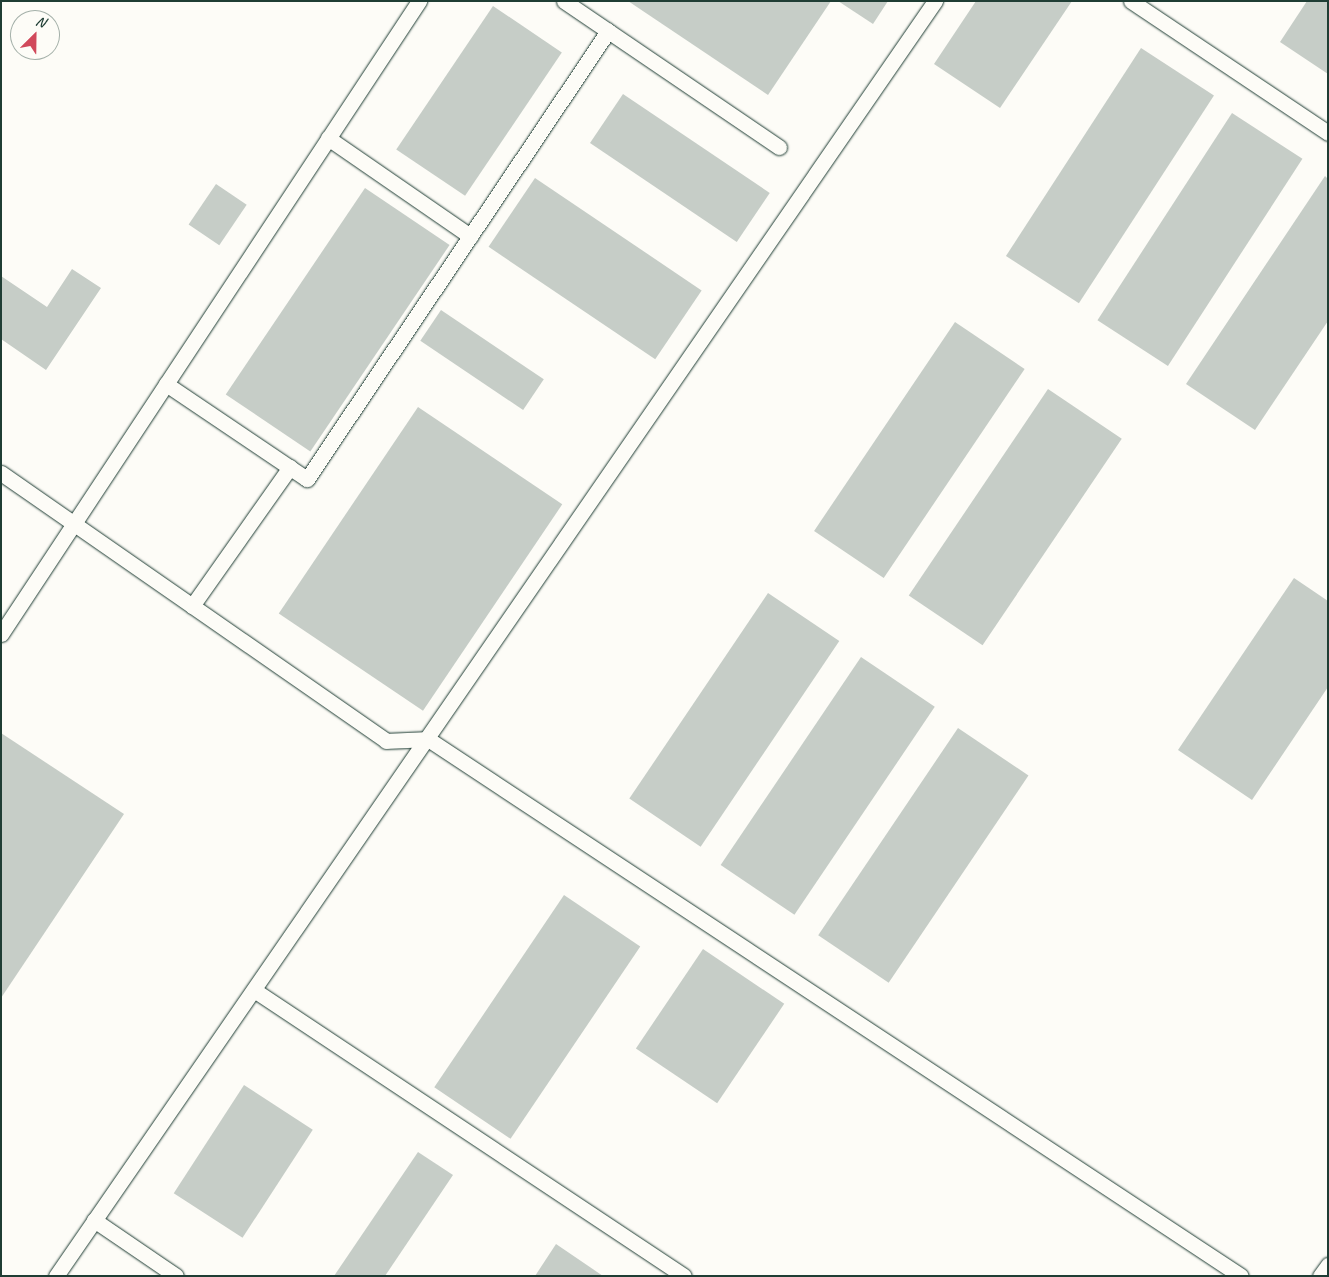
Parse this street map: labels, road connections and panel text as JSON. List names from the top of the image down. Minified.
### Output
{"north":"top right"}
